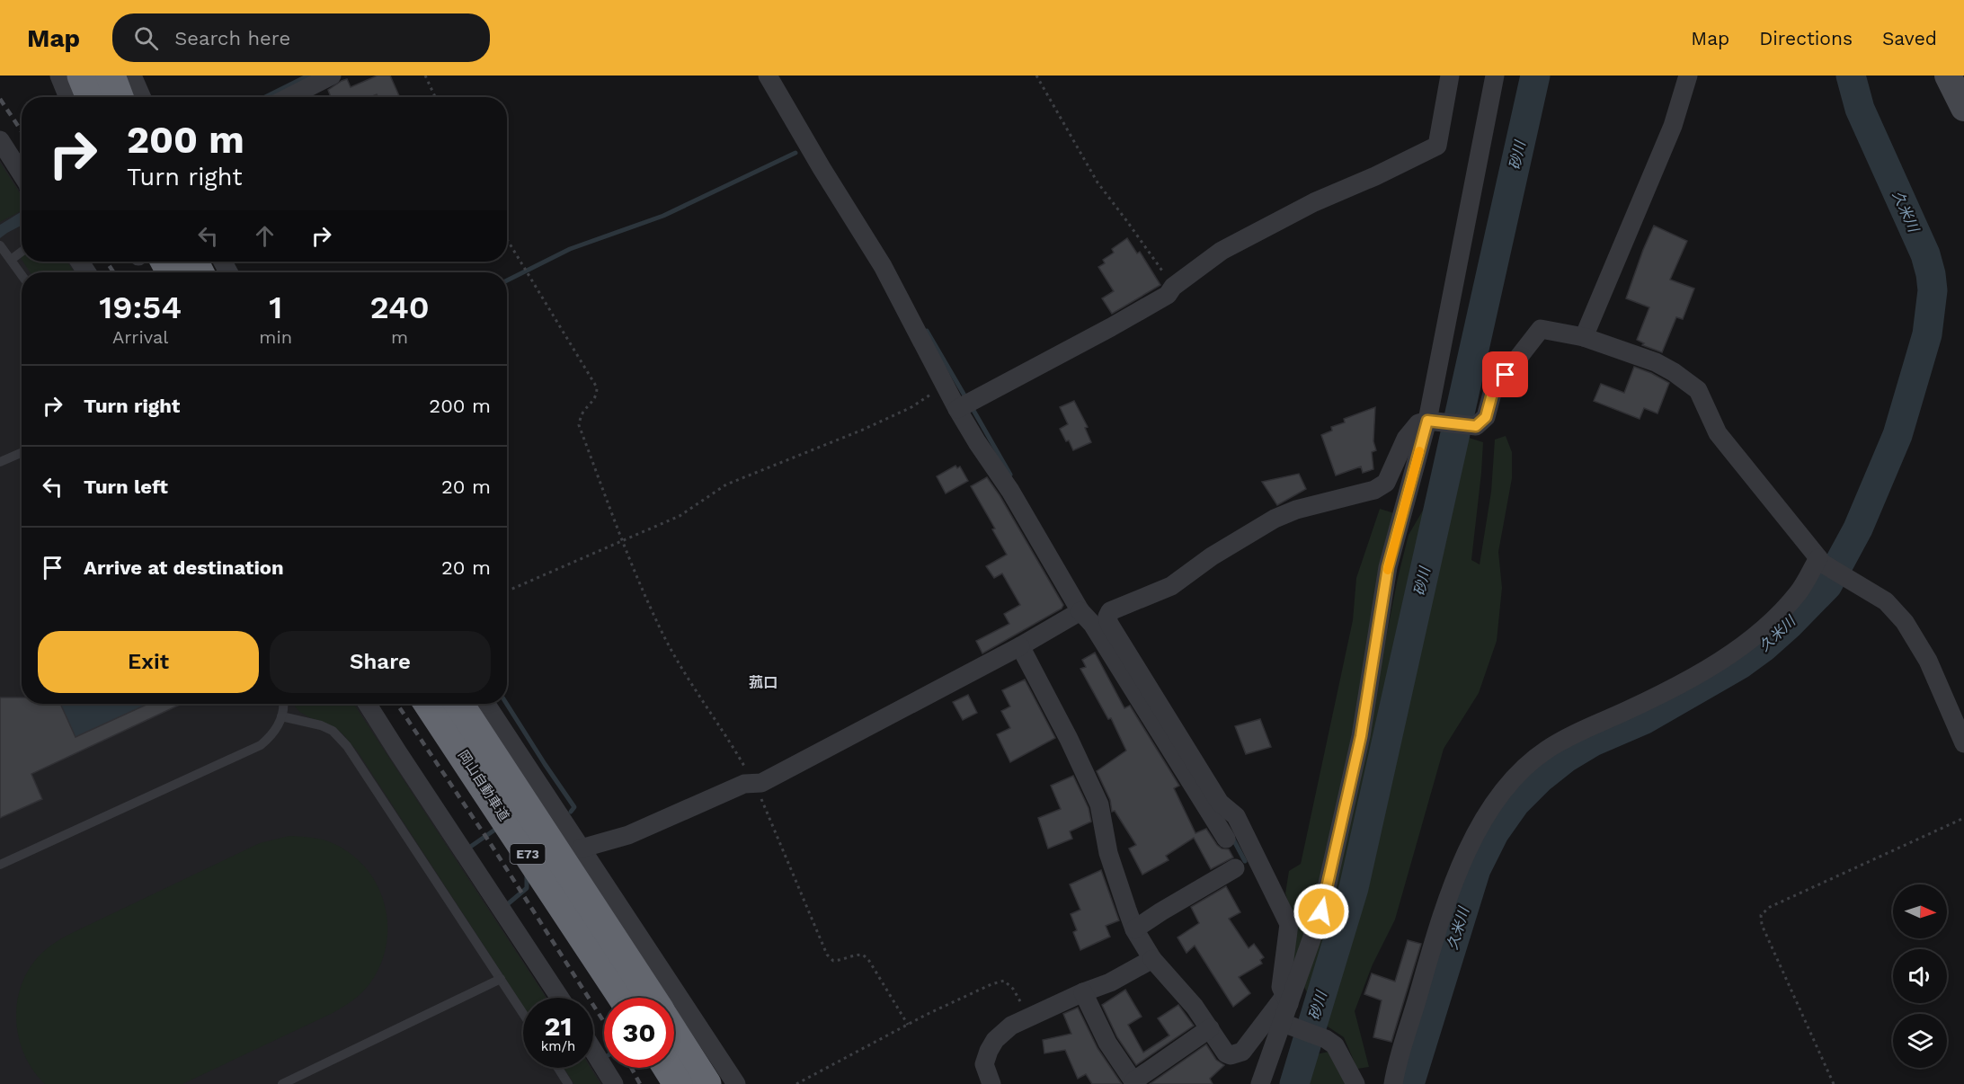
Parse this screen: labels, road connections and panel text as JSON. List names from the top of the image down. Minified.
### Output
{"streets":{"highway":["岡山自動車道","E73"]},"districts":["菰口"],"water":["砂川","久米川"],"north":"right","page":{"header":"Map","search":"Search here","nav":["Map","Directions","Saved"],"turn":["200 m","Turn right"],"eta":["19:54","Arrival","1","min","240","m"],"list":[{"name":"Turn right","value":"200 m"},{"name":"Turn left","value":"20 m"},{"name":"Arrive at destination","value":"20 m"}],"buttons":["Exit","Share"],"speed":"21 km/h","limit":"30"}}
